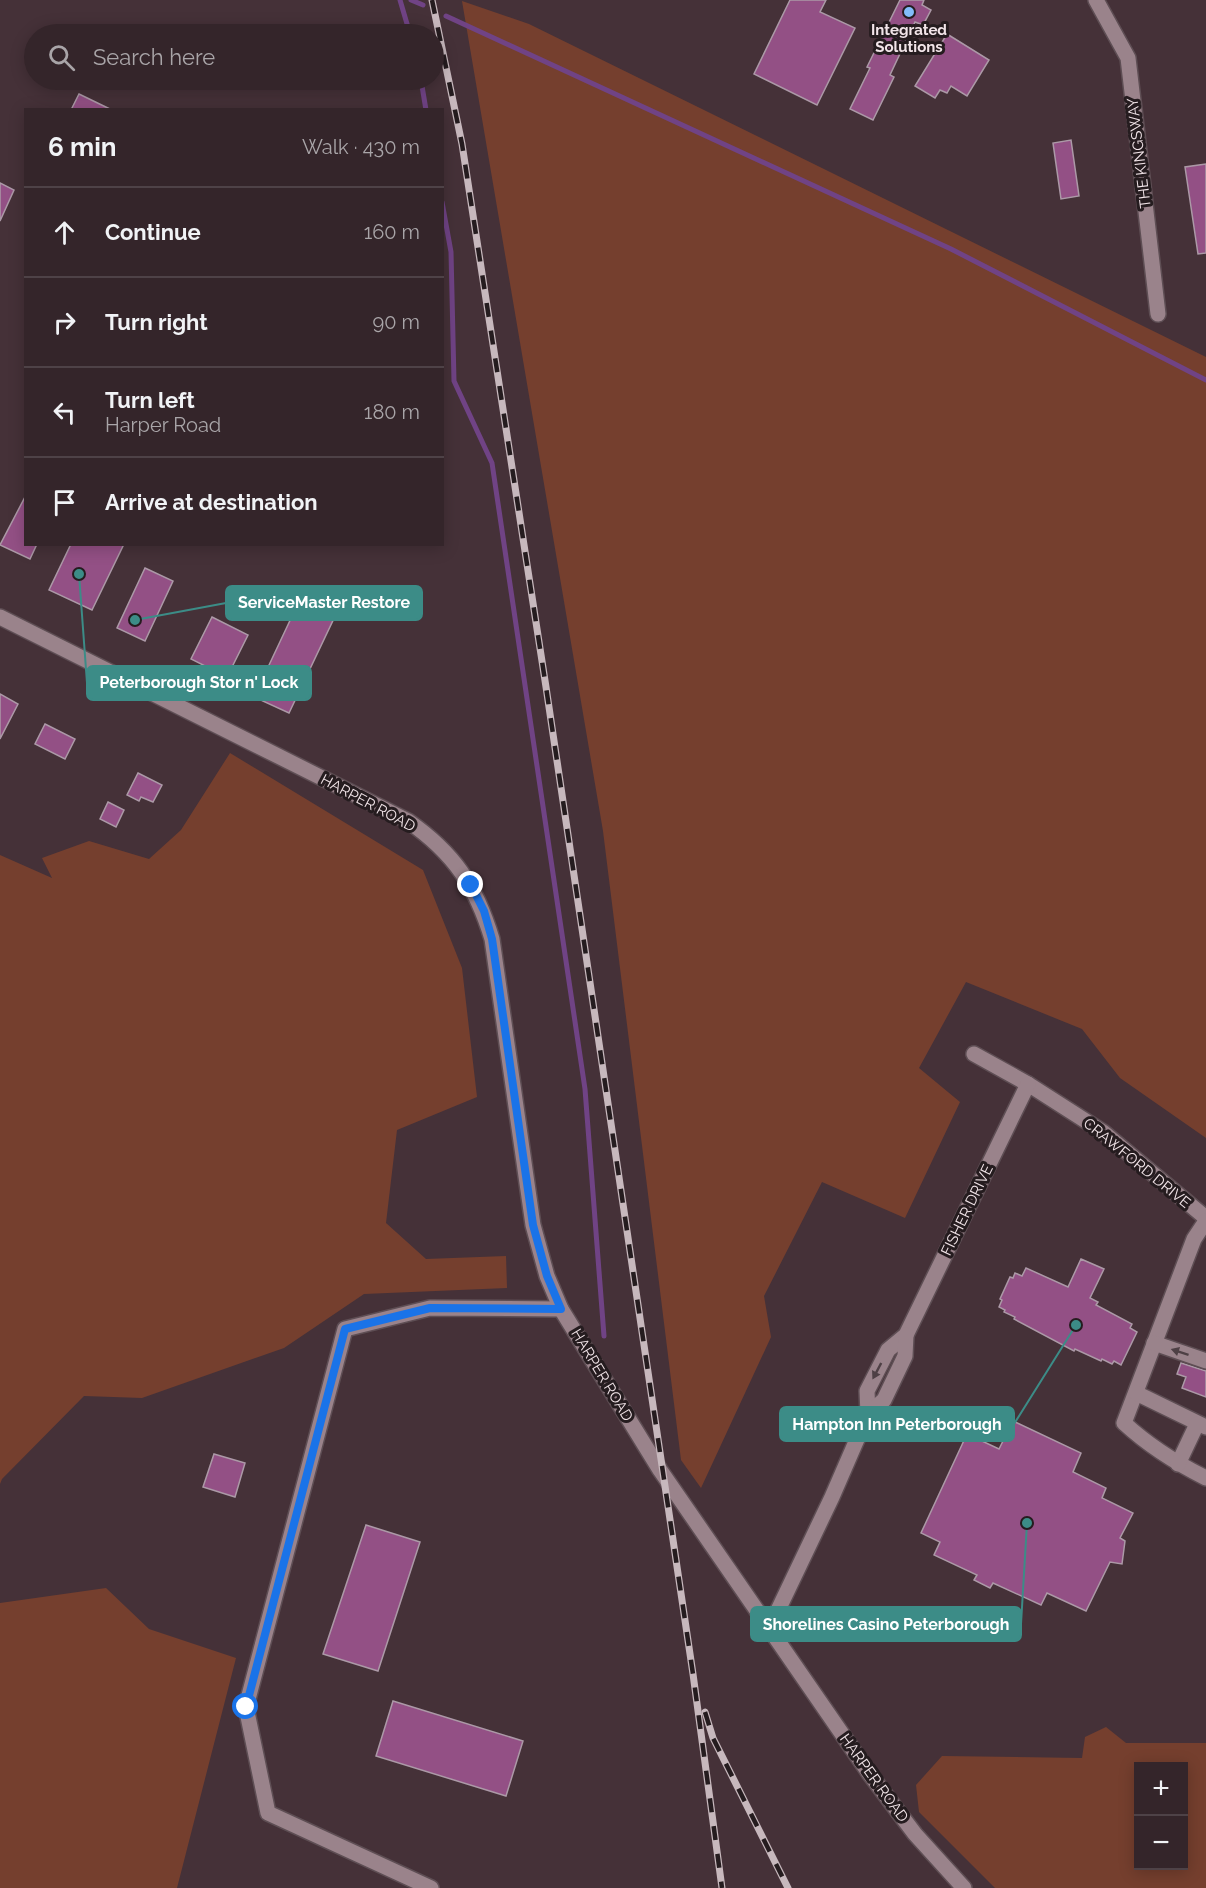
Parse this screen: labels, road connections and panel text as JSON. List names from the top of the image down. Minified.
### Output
{"streets":{"street":["THE KINGSWAY","HARPER ROAD","CRAWFORD DRIVE","FISHER DRIVE"]},"crossings":[["HARPER ROAD","FISHER DRIVE"],["CRAWFORD DRIVE","FISHER DRIVE"]],"places":["Integrated Solutions","Peterborough Stor n' Lock","ServiceMaster Restore","Hampton Inn Peterborough","Shorelines Casino Peterborough"],"page":{"search":"Search here","heading":["6 min","Walk · 430 m"],"list":[["Continue","160 m"],["Turn right","90 m"],["Turn left","Harper Road","180 m"],"Arrive at destination"],"map_buttons":["+","−"]}}
